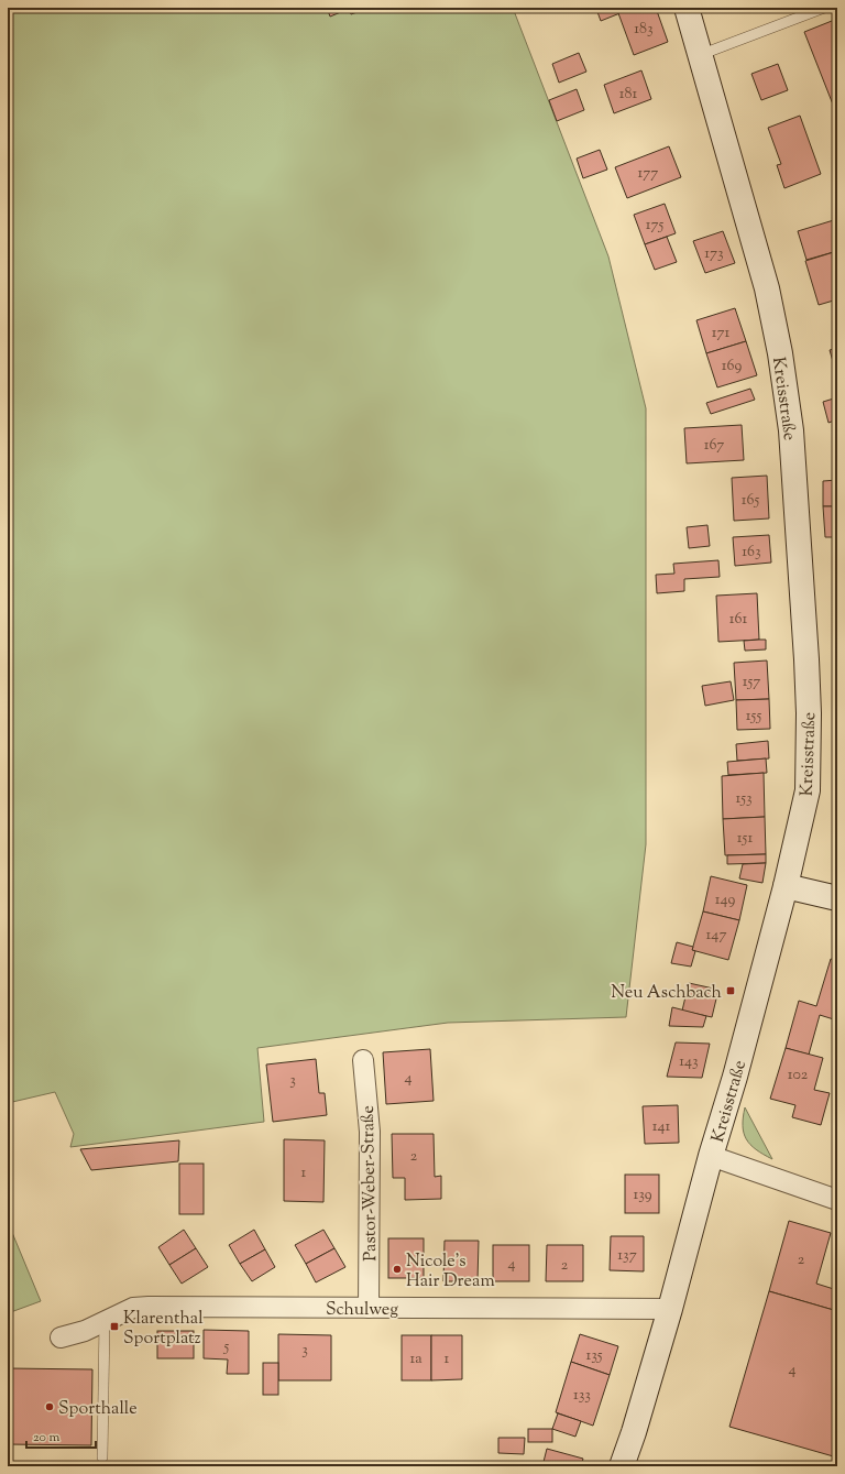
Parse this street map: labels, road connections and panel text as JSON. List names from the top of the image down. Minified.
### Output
{"streets":{"street":["Kreisstraße","Pastor-Weber-Straße","Schulweg"]},"crossings":[["Kreisstraße","Schulweg"],["Pastor-Weber-Straße","Schulweg"]],"places":{"transit":["Neu Aschbach","Klarenthal Sportplatz"],"other":["Nicole's Hair Dream","Sporthalle"]},"house_numbers":["183","181","177","175","173","171","169","167","165","163","161","157","155","153","151","149","147","143","102","4","3","141","2","1","139","137","2","4","2","5","3","135","1a","1","4","133"],"scale_bar":"20 m"}
